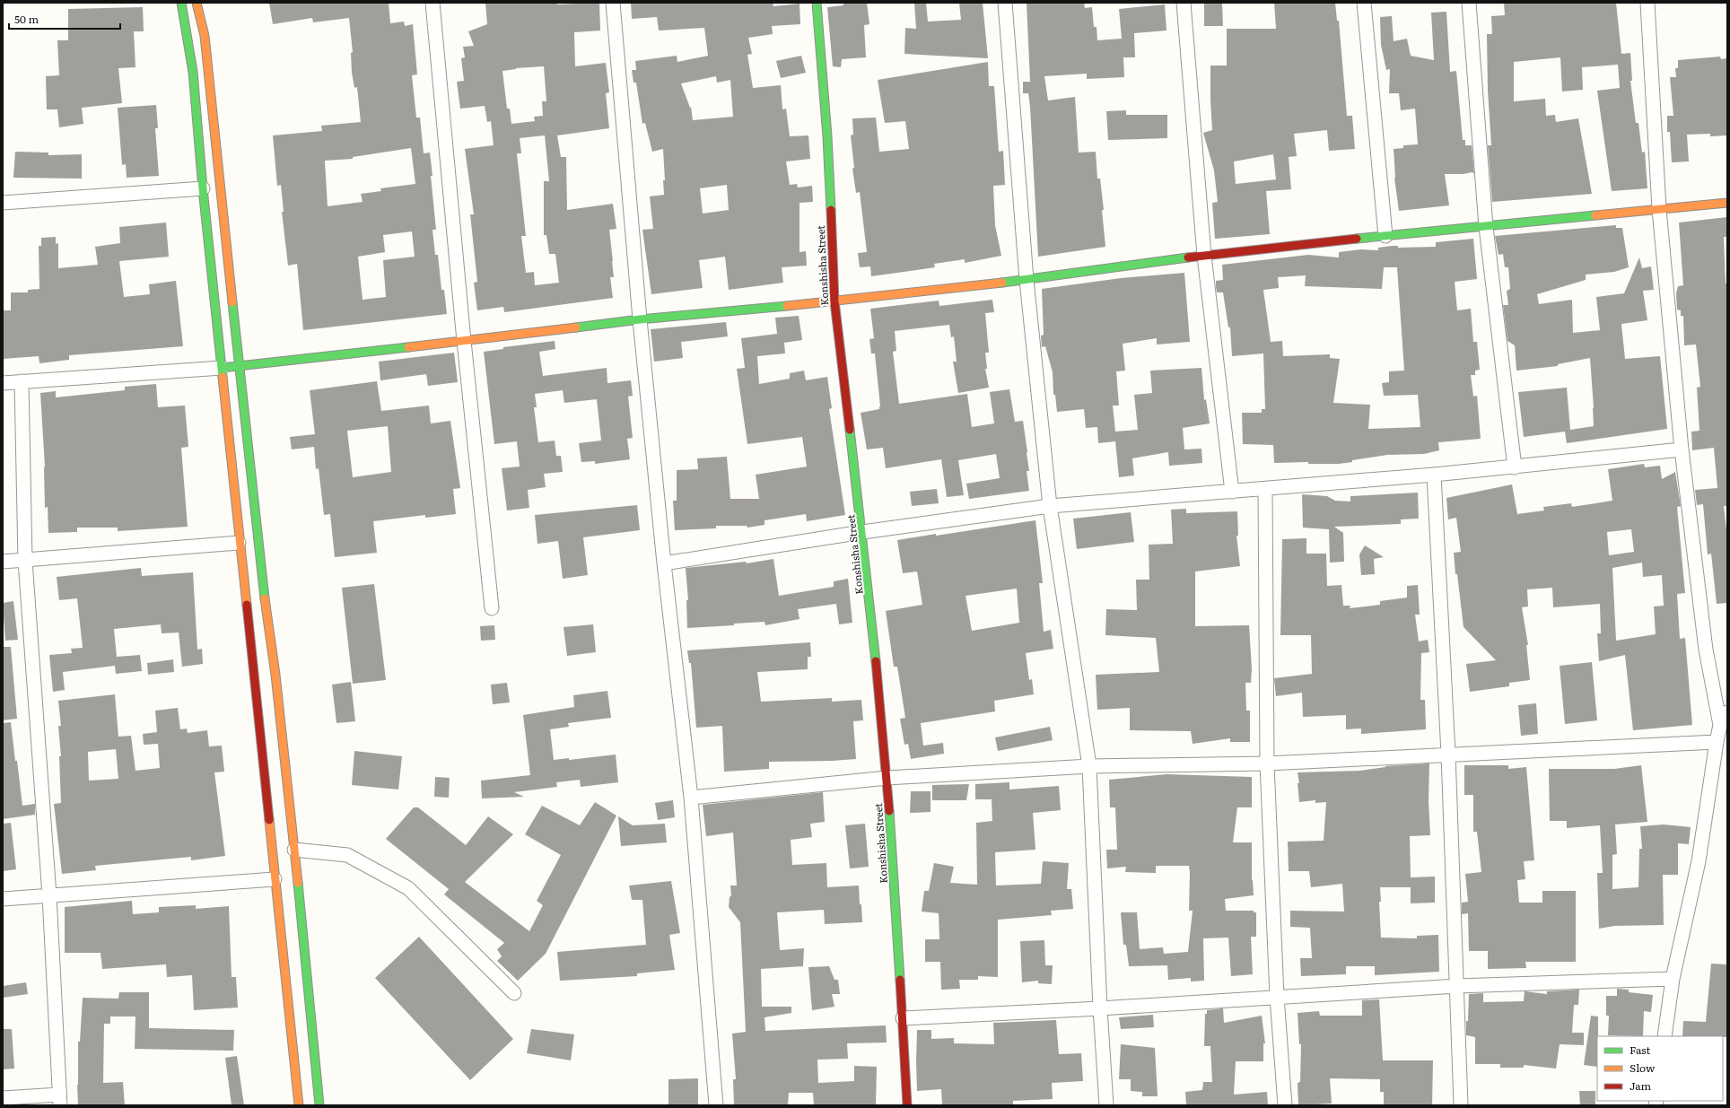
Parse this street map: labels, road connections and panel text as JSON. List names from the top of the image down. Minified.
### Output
{"streets":{"street":["Konshisha Street"]},"legend":["Fast","Slow","Jam"],"scale_bar":"50 m"}
